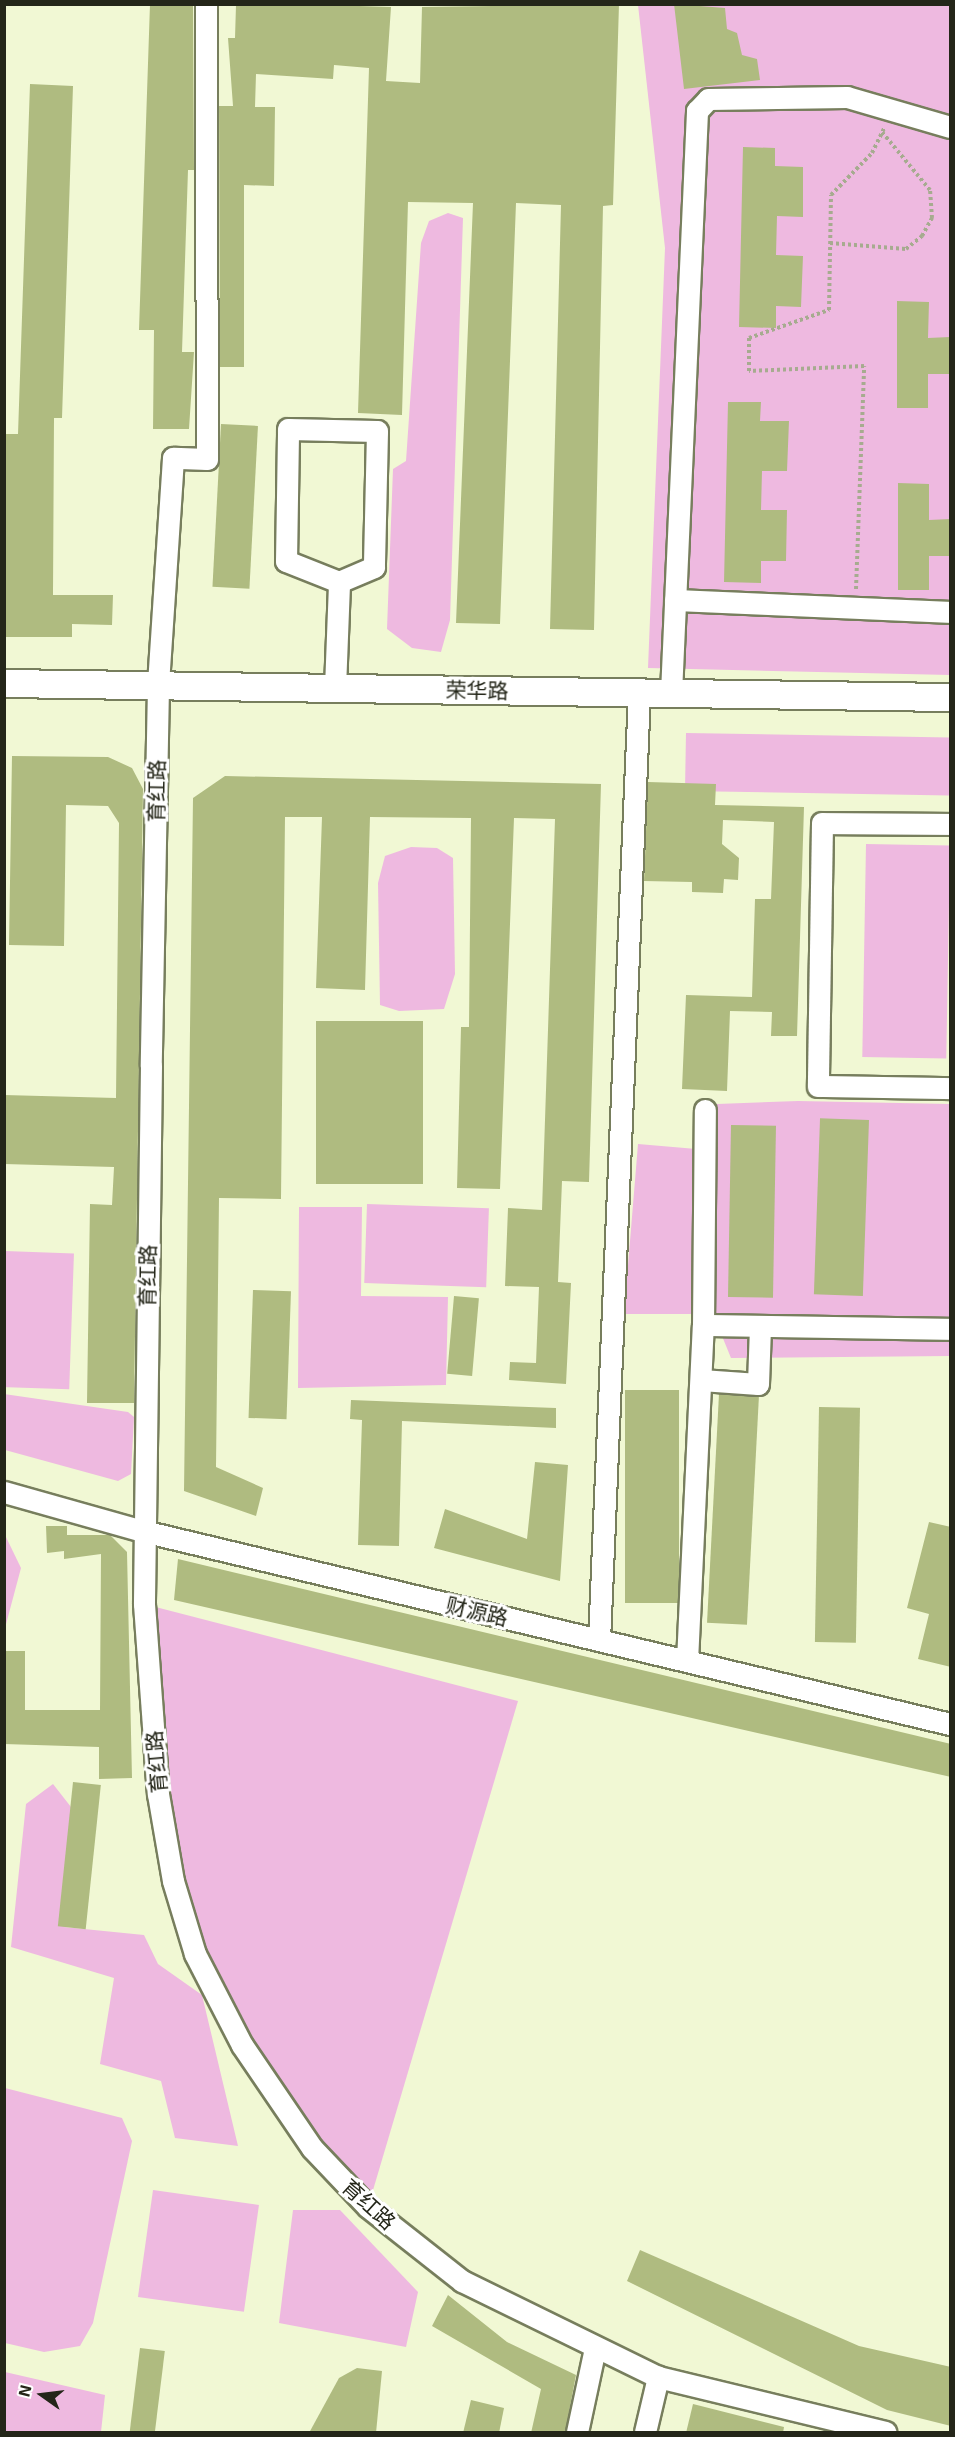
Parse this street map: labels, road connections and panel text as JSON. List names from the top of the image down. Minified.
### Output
{"streets":{"main road":["荣华路"],"street":["育红路","财源路"]},"crossings":[["荣华路","育红路"],["育红路","财源路"]],"north":"left"}
